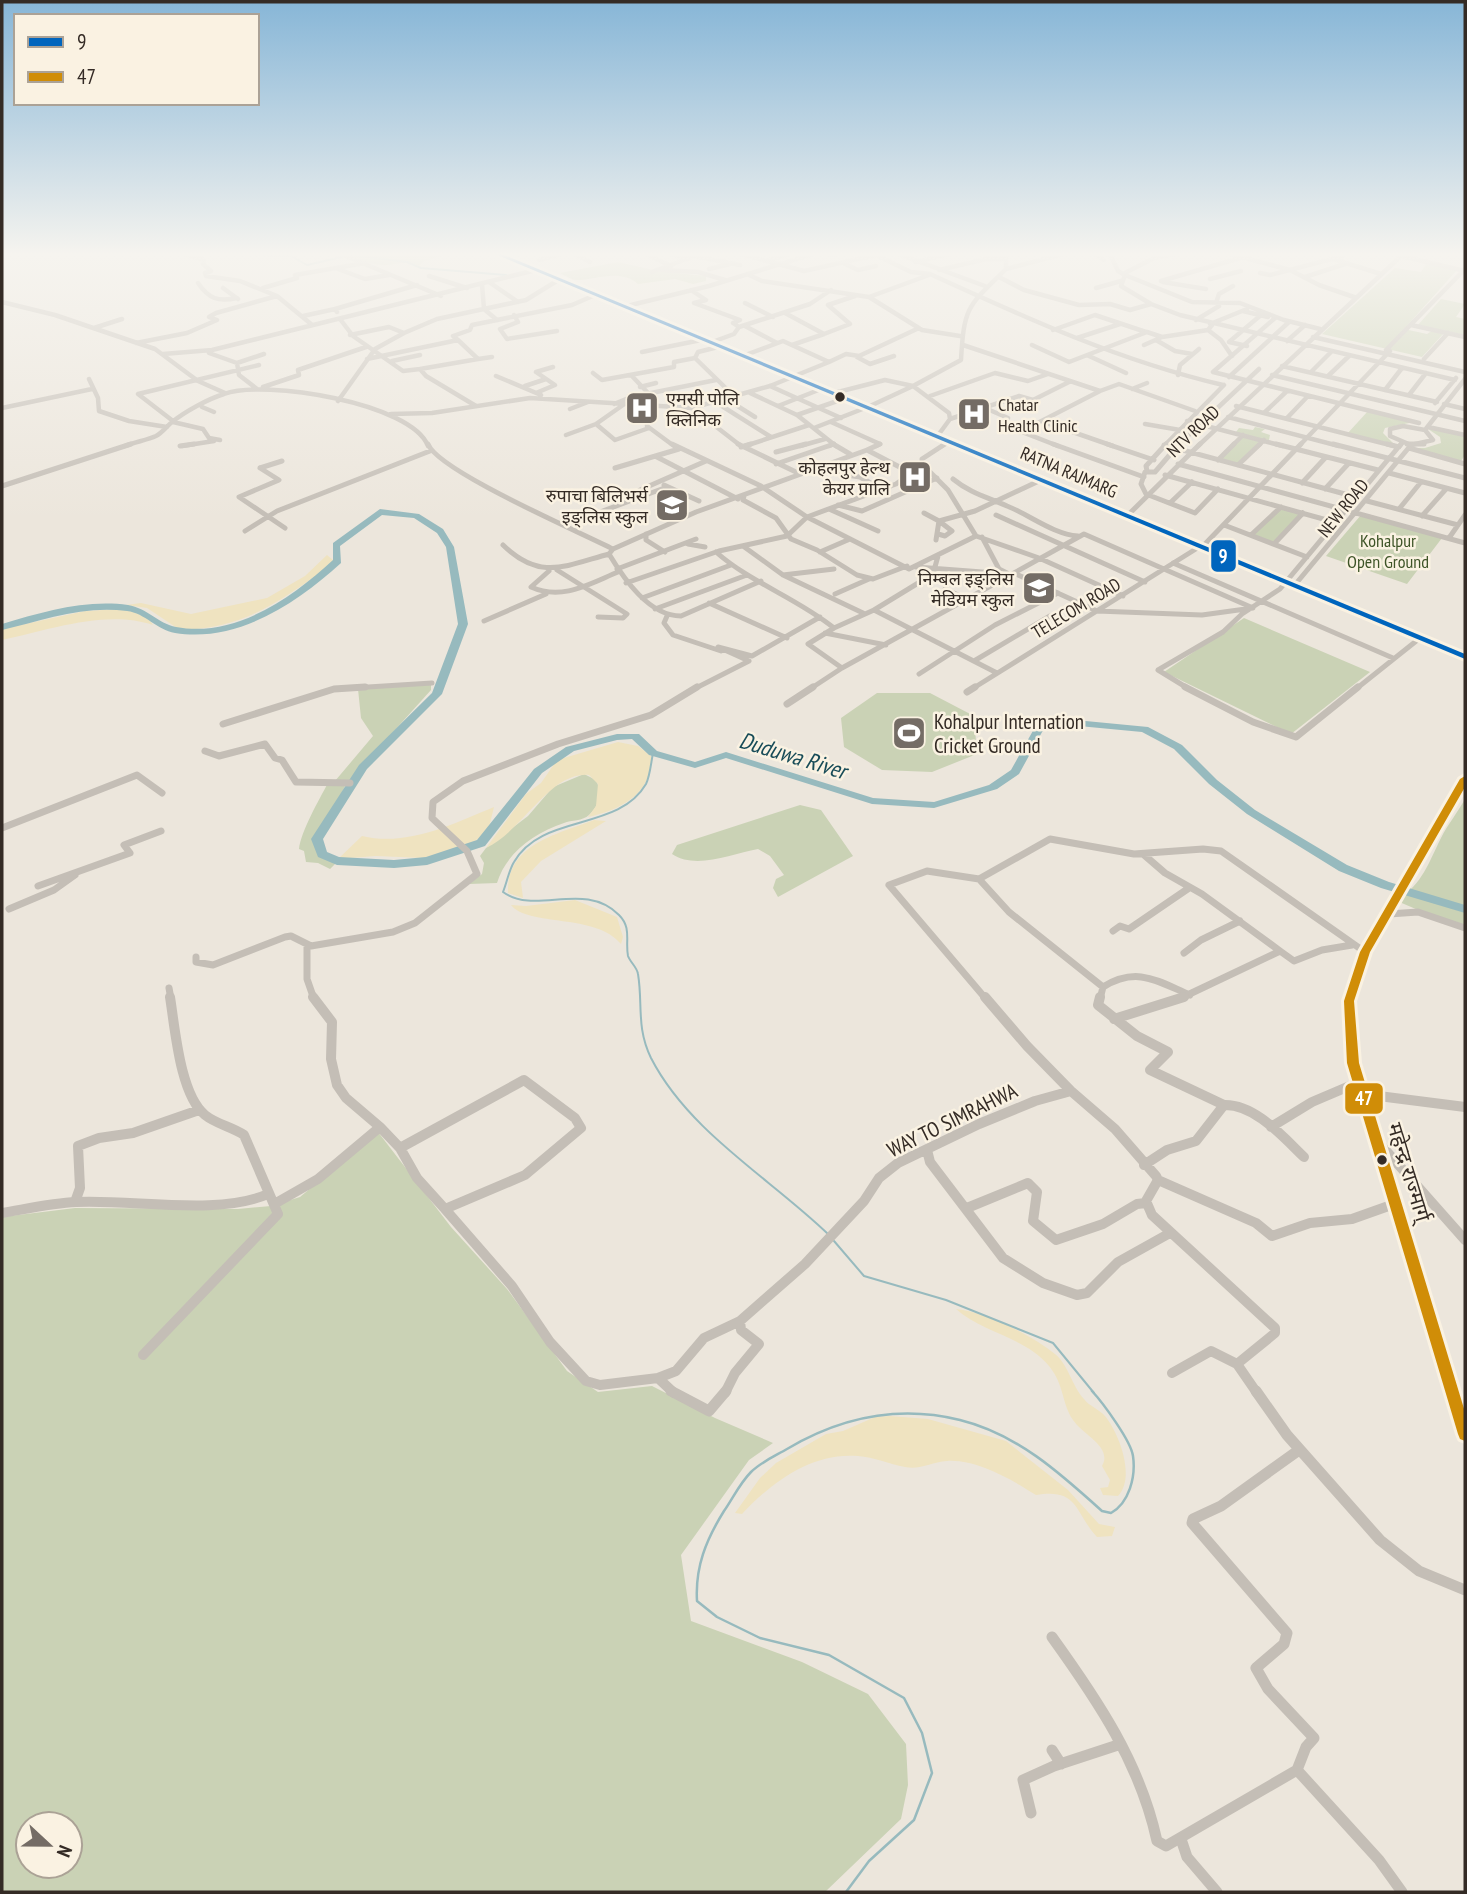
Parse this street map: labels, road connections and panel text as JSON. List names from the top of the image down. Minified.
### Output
{"streets":{"highway":["RATNA RAJMARG","महेन्द्र राज्मार्ग्"],"street":["NTV ROAD","NEW ROAD","TELECOM ROAD","WAY TO SIMRAHWA"]},"crossings":[["NTV ROAD","RATNA RAJMARG"],["RATNA RAJMARG","NEW ROAD"],["RATNA RAJMARG","TELECOM ROAD"]],"water":["Duduwa River"],"parks":["Kohalpur Open Ground"],"places":{"hospital":["एमसी पोलि क्लिनिक","Chatar Health Clinic","कोहलपुर हेल्थ केयर प्रालि"],"school or university":["रुपाचा बिलिभर्स इङ्लिस स्कुल","निम्बल इङ्लिस मेडियम स्कुल"],"sports":["Kohalpur Internation Cricket Ground"]},"lines":["transit line 9","transit line 47"],"legend":["9","47"],"north":"right"}
